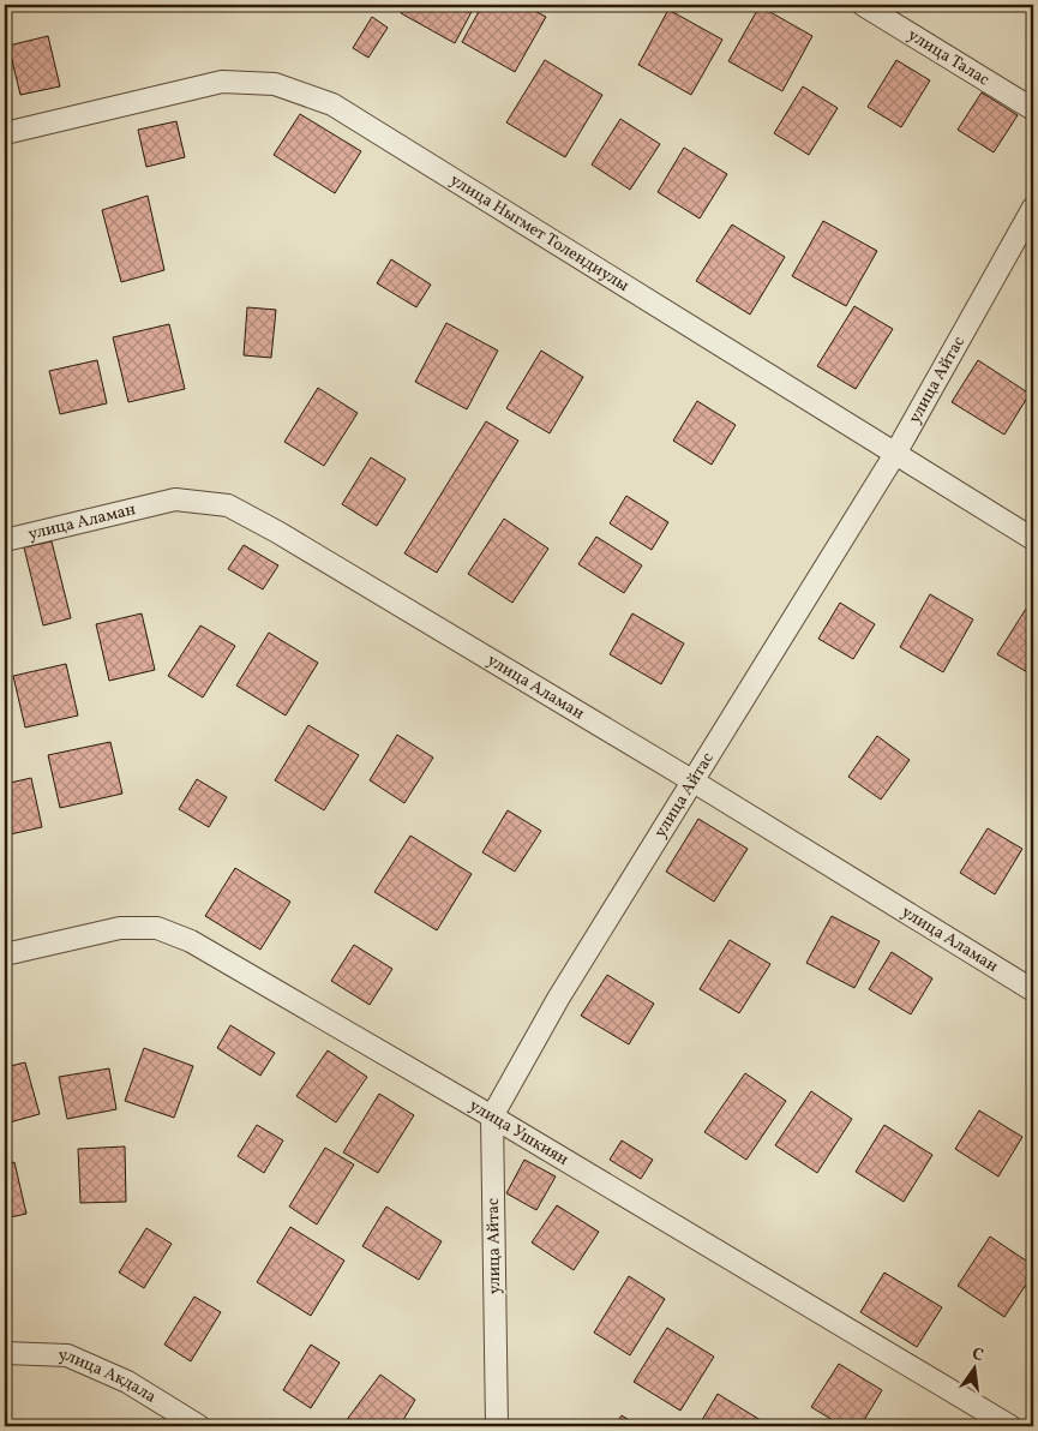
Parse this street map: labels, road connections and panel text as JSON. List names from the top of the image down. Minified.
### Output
{"streets":{"street":["улица Талас","улица Ныгмет Толендиулы","улица Айтас","улица Аламан","улица Ушкиян","улица Акдала"]},"crossings":[["улица Ныгмет Толендиулы","улица Айтас"],["улица Айтас","улица Аламан"],["улица Айтас","улица Ушкиян"]],"north":"top"}
